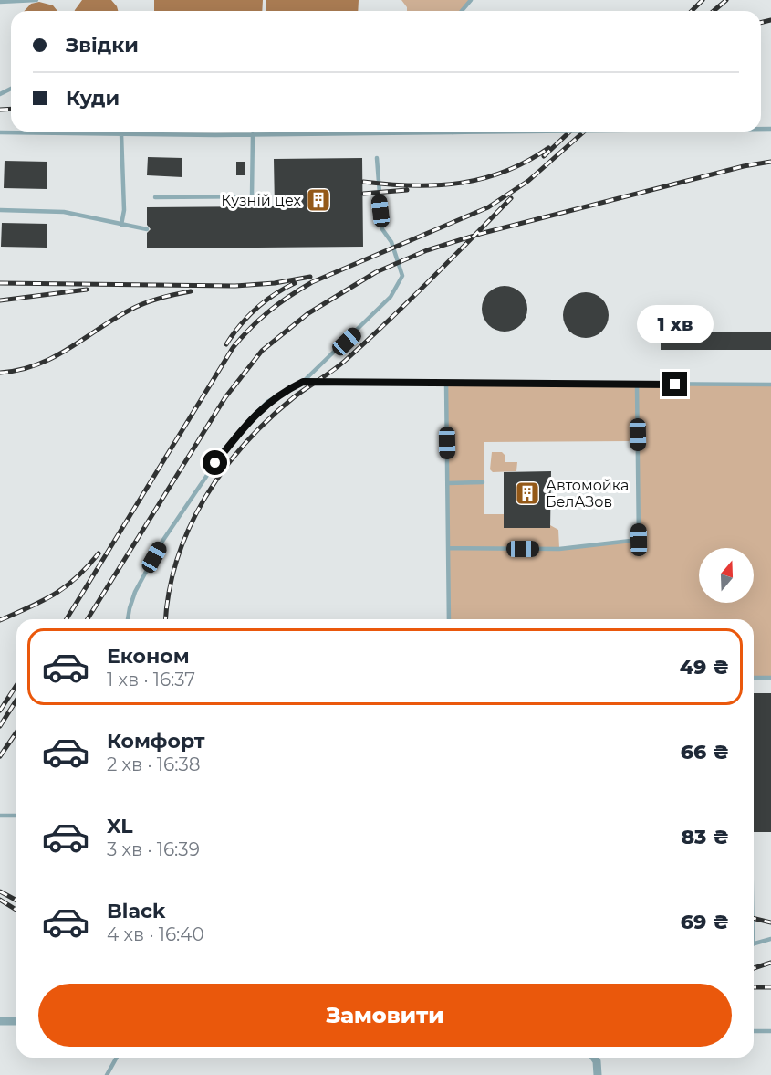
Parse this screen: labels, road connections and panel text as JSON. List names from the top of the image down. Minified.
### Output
{"places":{"building":["Кузній цех","Автомойка БелАЗов"]},"north":"top","page":{"banner":["Звідки","Куди"],"bubble":"1 хв","list":[{"name":"Економ","note":"1 хв · 16:37","value":"49 ₴"},{"name":"Комфорт","note":"2 хв · 16:38","value":"66 ₴"},{"name":"XL","note":"3 хв · 16:39","value":"83 ₴"},{"name":"Black","note":"4 хв · 16:40","value":"69 ₴"}],"buttons":"Замовити"}}
